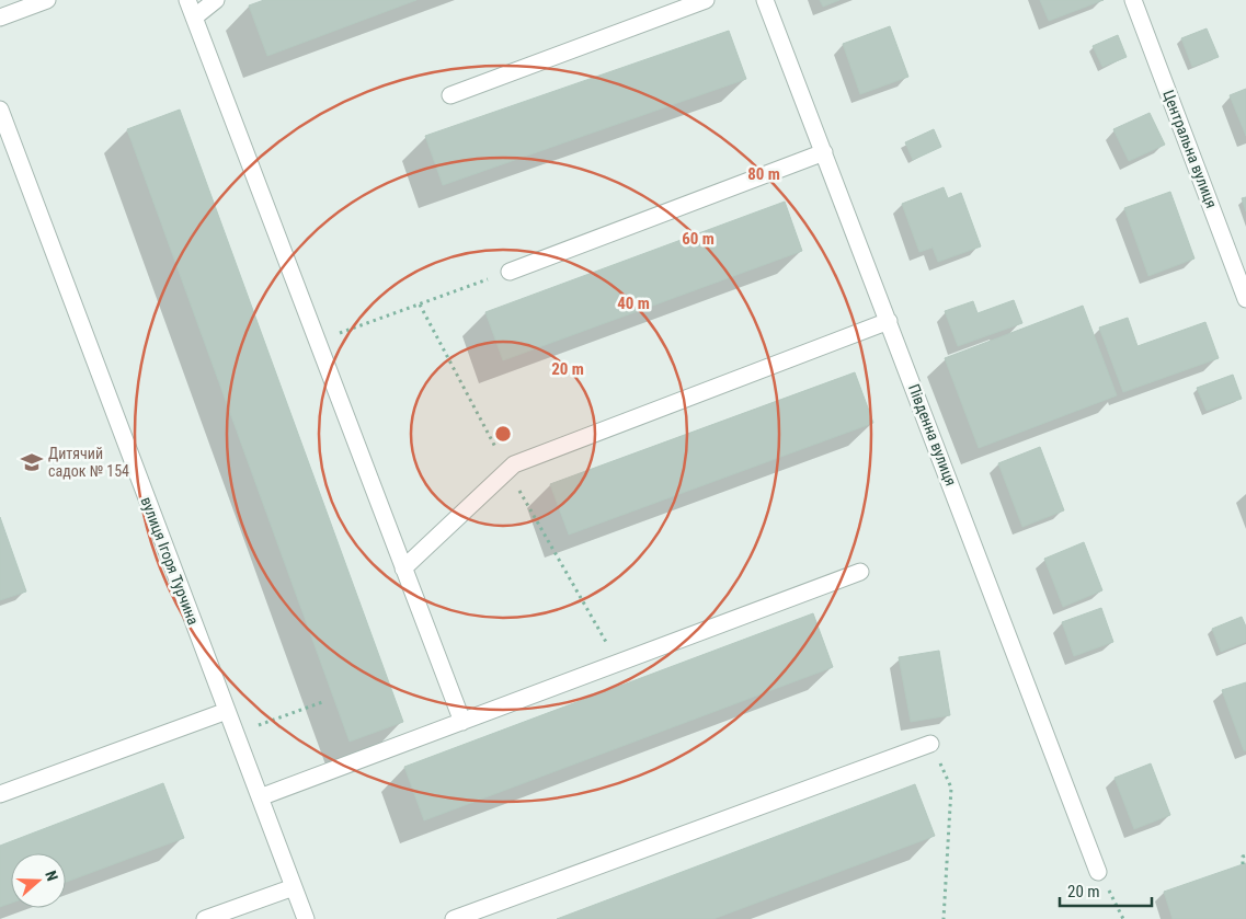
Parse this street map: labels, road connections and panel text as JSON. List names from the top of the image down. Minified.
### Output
{"streets":{"street":["Центральна вулиця","Південна вулиця","вулиця Ігоря Турчина"]},"places":{"school or university":["Дитячий садок № 154"]},"scale_bar":"20 m","north":"right","rings":["80 m","60 m","40 m","20 m"]}
